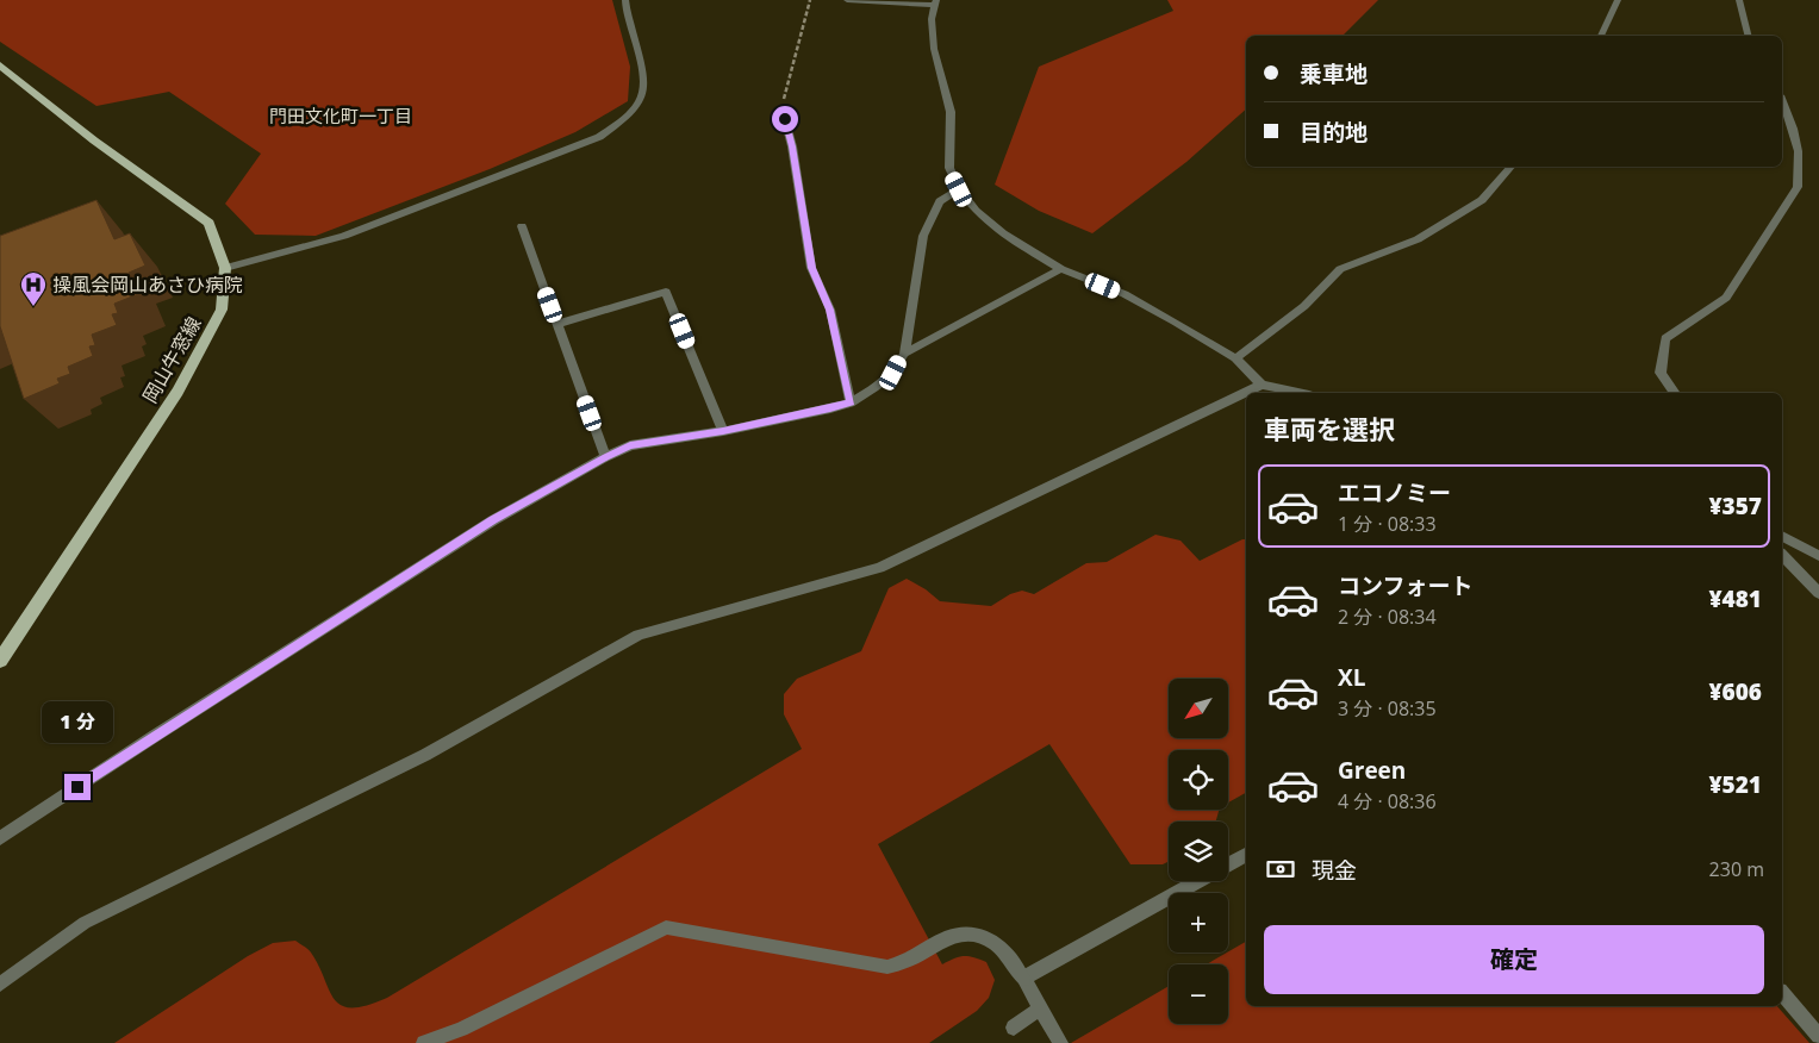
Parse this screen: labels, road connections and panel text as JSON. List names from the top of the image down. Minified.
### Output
{"streets":{"main road":["岡山牛窓線"]},"districts":["門田文化町一丁目"],"places":{"hospital":["操風会岡山あさひ病院"]},"north":"bottom left","page":{"banner":["乗車地","目的地"],"heading":"車両を選択","list":[{"name":"エコノミー","note":"1 分 · 08:33","value":"¥357"},{"name":"コンフォート","note":"2 分 · 08:34","value":"¥481"},{"name":"XL","note":"3 分 · 08:35","value":"¥606"},{"name":"Green","note":"4 分 · 08:36","value":"¥521"}],"map_buttons":["+","−"],"bubble":"1 分","pay":["現金","230 m"],"buttons":"確定"}}
